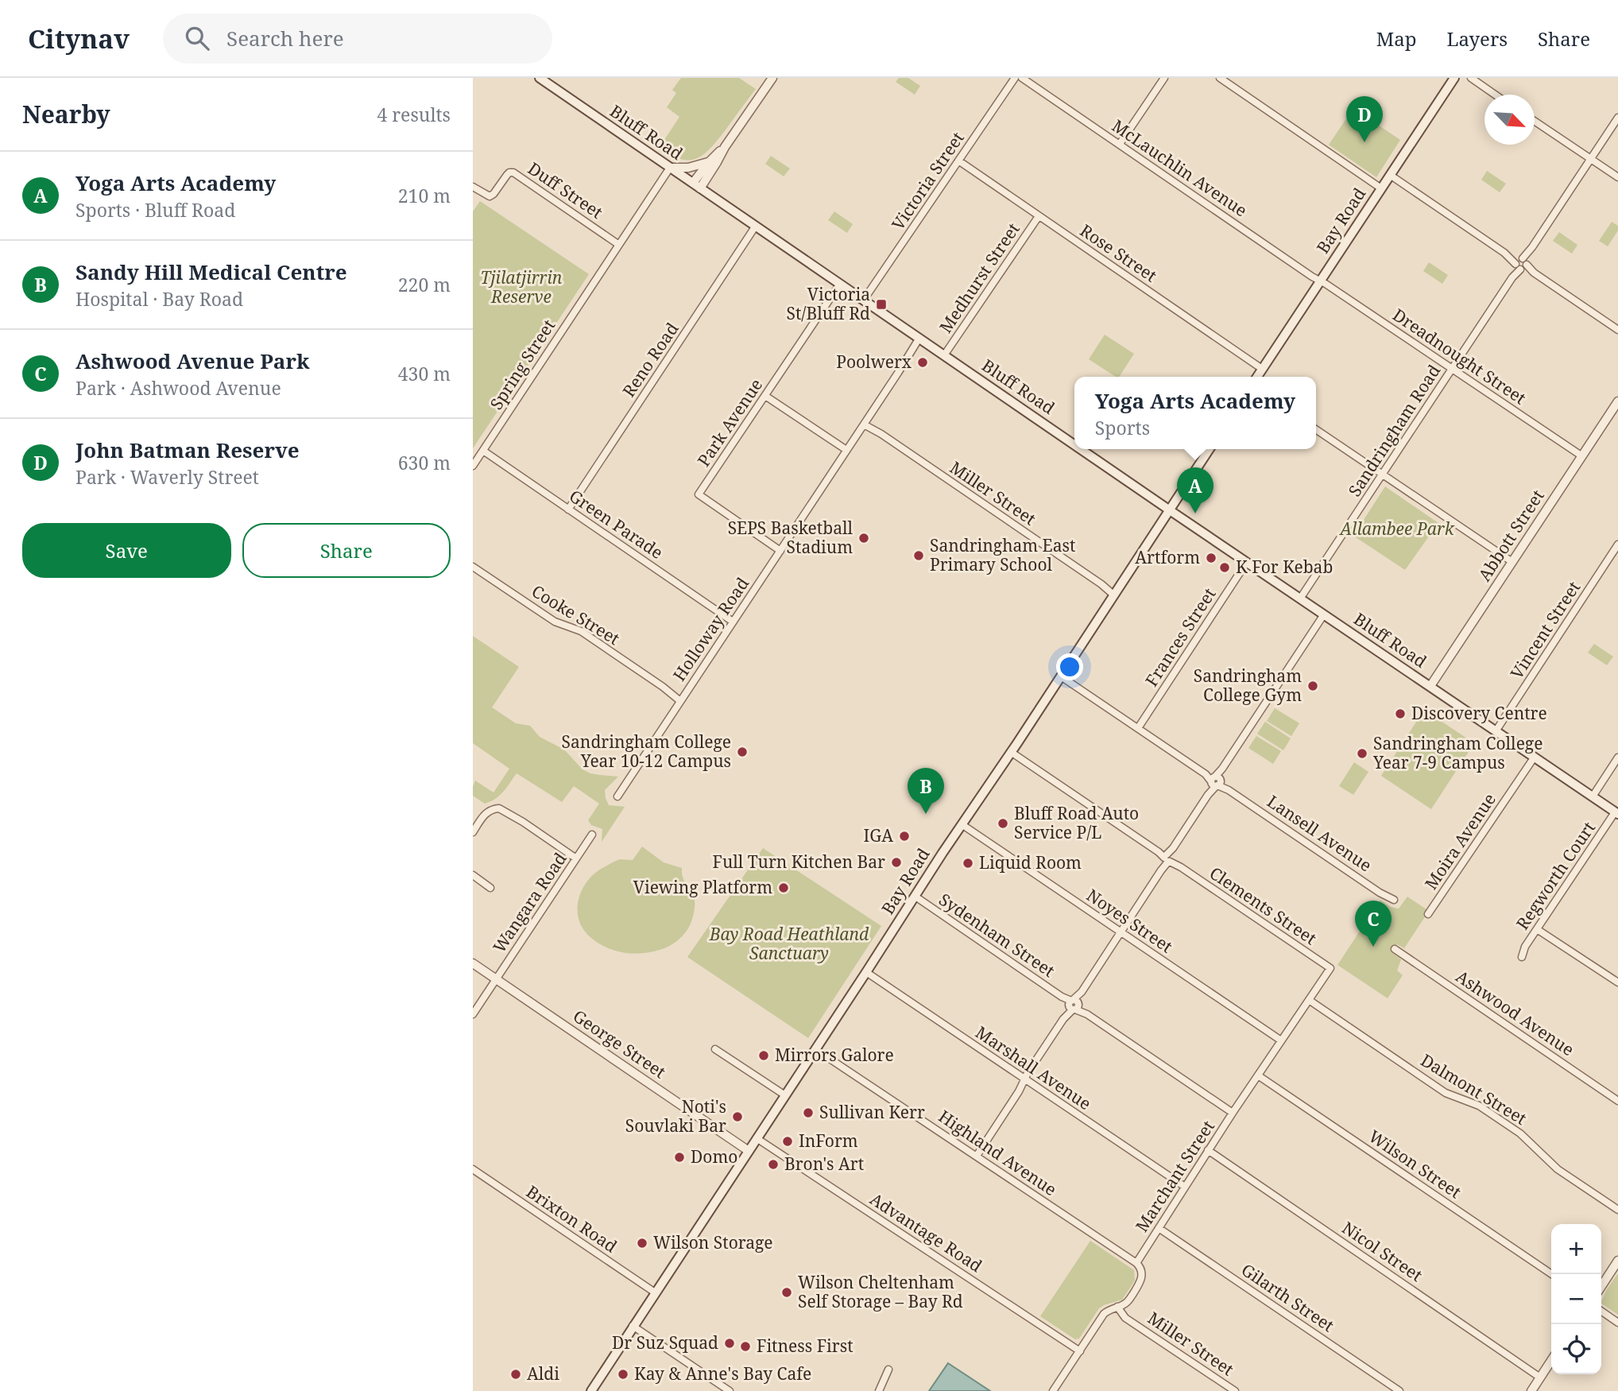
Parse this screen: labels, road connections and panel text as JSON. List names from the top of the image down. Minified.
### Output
{"streets":{"main road":["Bluff Road","Bay Road"],"street":["McLauchlin Avenue","Victoria Street","Duff Street","Rose Street","Medhurst Street","Dreadnought Street","Reno Road","Spring Street","Park Avenue","Sandringham Road","Miller Street","Green Parade","Abbott Street","Cooke Street","Holloway Road","Vincent Street","Frances Street","Lansell Avenue","Moira Avenue","Regworth Court","Wangara Road","Clements Street","Noyes Street","Sydenham Street","Ashwood Avenue","George Street","Marshall Avenue","Dalmont Street","Highland Avenue","Wilson Street","Marchant Street","Brixton Road","Advantage Road","Nicol Street","Gilarth Street"]},"crossings":[["Bluff Road","Victoria Street"],["Bluff Road","Bay Road"],["Bluff Road","Medhurst Street"],["Bluff Road","Reno Road"],["Bluff Road","Spring Street"],["Bluff Road","Park Avenue"],["Bluff Road","Sandringham Road"],["Bluff Road","Abbott Street"],["Bluff Road","Holloway Road"],["Bluff Road","Vincent Street"],["Bluff Road","Frances Street"],["Bluff Road","Moira Avenue"],["Bluff Road","Regworth Court"],["McLauchlin Avenue","Bay Road"],["McLauchlin Avenue","Dreadnought Street"],["Victoria Street","Rose Street"],["Duff Street","Spring Street"],["Bay Road","Rose Street"],["Bay Road","Dreadnought Street"],["Bay Road","Miller Street"],["Bay Road","Lansell Avenue"],["Bay Road","Clements Street"],["Bay Road","Noyes Street"],["Bay Road","Sydenham Street"],["Bay Road","George Street"],["Bay Road","Marshall Avenue"],["Bay Road","Highland Avenue"],["Bay Road","Brixton Road"],["Bay Road","Advantage Road"],["Rose Street","Medhurst Street"],["Dreadnought Street","Sandringham Road"],["Dreadnought Street","Abbott Street"],["Reno Road","Green Parade"],["Spring Street","Green Parade"],["Park Avenue","Holloway Road"],["Miller Street","Holloway Road"],["Green Parade","Holloway Road"],["Cooke Street","Holloway Road"],["Frances Street","Lansell Avenue"],["Wangara Road","George Street"],["Clements Street","Marchant Street"],["Noyes Street","Marchant Street"],["Sydenham Street","Marchant Street"],["Marshall Avenue","Marchant Street"],["Dalmont Street","Marchant Street"],["Highland Avenue","Marchant Street"],["Wilson Street","Marchant Street"],["Marchant Street","Nicol Street"],["Marchant Street","Gilarth Street"]],"parks":["Tjilatjirrin Reserve","Allambee Park","Bay Road Heathland Sanctuary"],"places":{"transit":["Victoria St/Bluff Rd"],"other":["Poolwerx","SEPS Basketball Stadium","Sandringham East Primary School","Artform","K For Kebab","Sandringham College Gym","Discovery Centre","Sandringham College Year 10-12 Campus","Sandringham College Year 7-9 Campus","Bluff Road Auto Service P/L","IGA","Full Turn Kitchen Bar","Liquid Room","Viewing Platform","Mirrors Galore","Sullivan Kerr","Noti's Souvlaki Bar","InForm","Domo","Bron's Art","Wilson Storage","Wilson Cheltenham Self Storage – Bay Rd","Dr Suz Squad","Fitness First","Aldi","Kay & Anne's Bay Cafe"]},"north":"bottom right","page":{"header":"Citynav","search":"Search here","nav":["Map","Layers","Share"],"heading":["Nearby","4 results"],"pins":["D","A","B","C"],"list":[{"mark":"A","name":"Yoga Arts Academy","note":"Sports · Bluff Road","value":"210 m"},{"mark":"B","name":"Sandy Hill Medical Centre","note":"Hospital · Bay Road","value":"220 m"},{"mark":"C","name":"Ashwood Avenue Park","note":"Park · Ashwood Avenue","value":"430 m"},{"mark":"D","name":"John Batman Reserve","note":"Park · Waverly Street","value":"630 m"}],"popup":["Yoga Arts Academy","Sports"],"buttons":["Save","Share"],"map_buttons":["+","−"]}}
